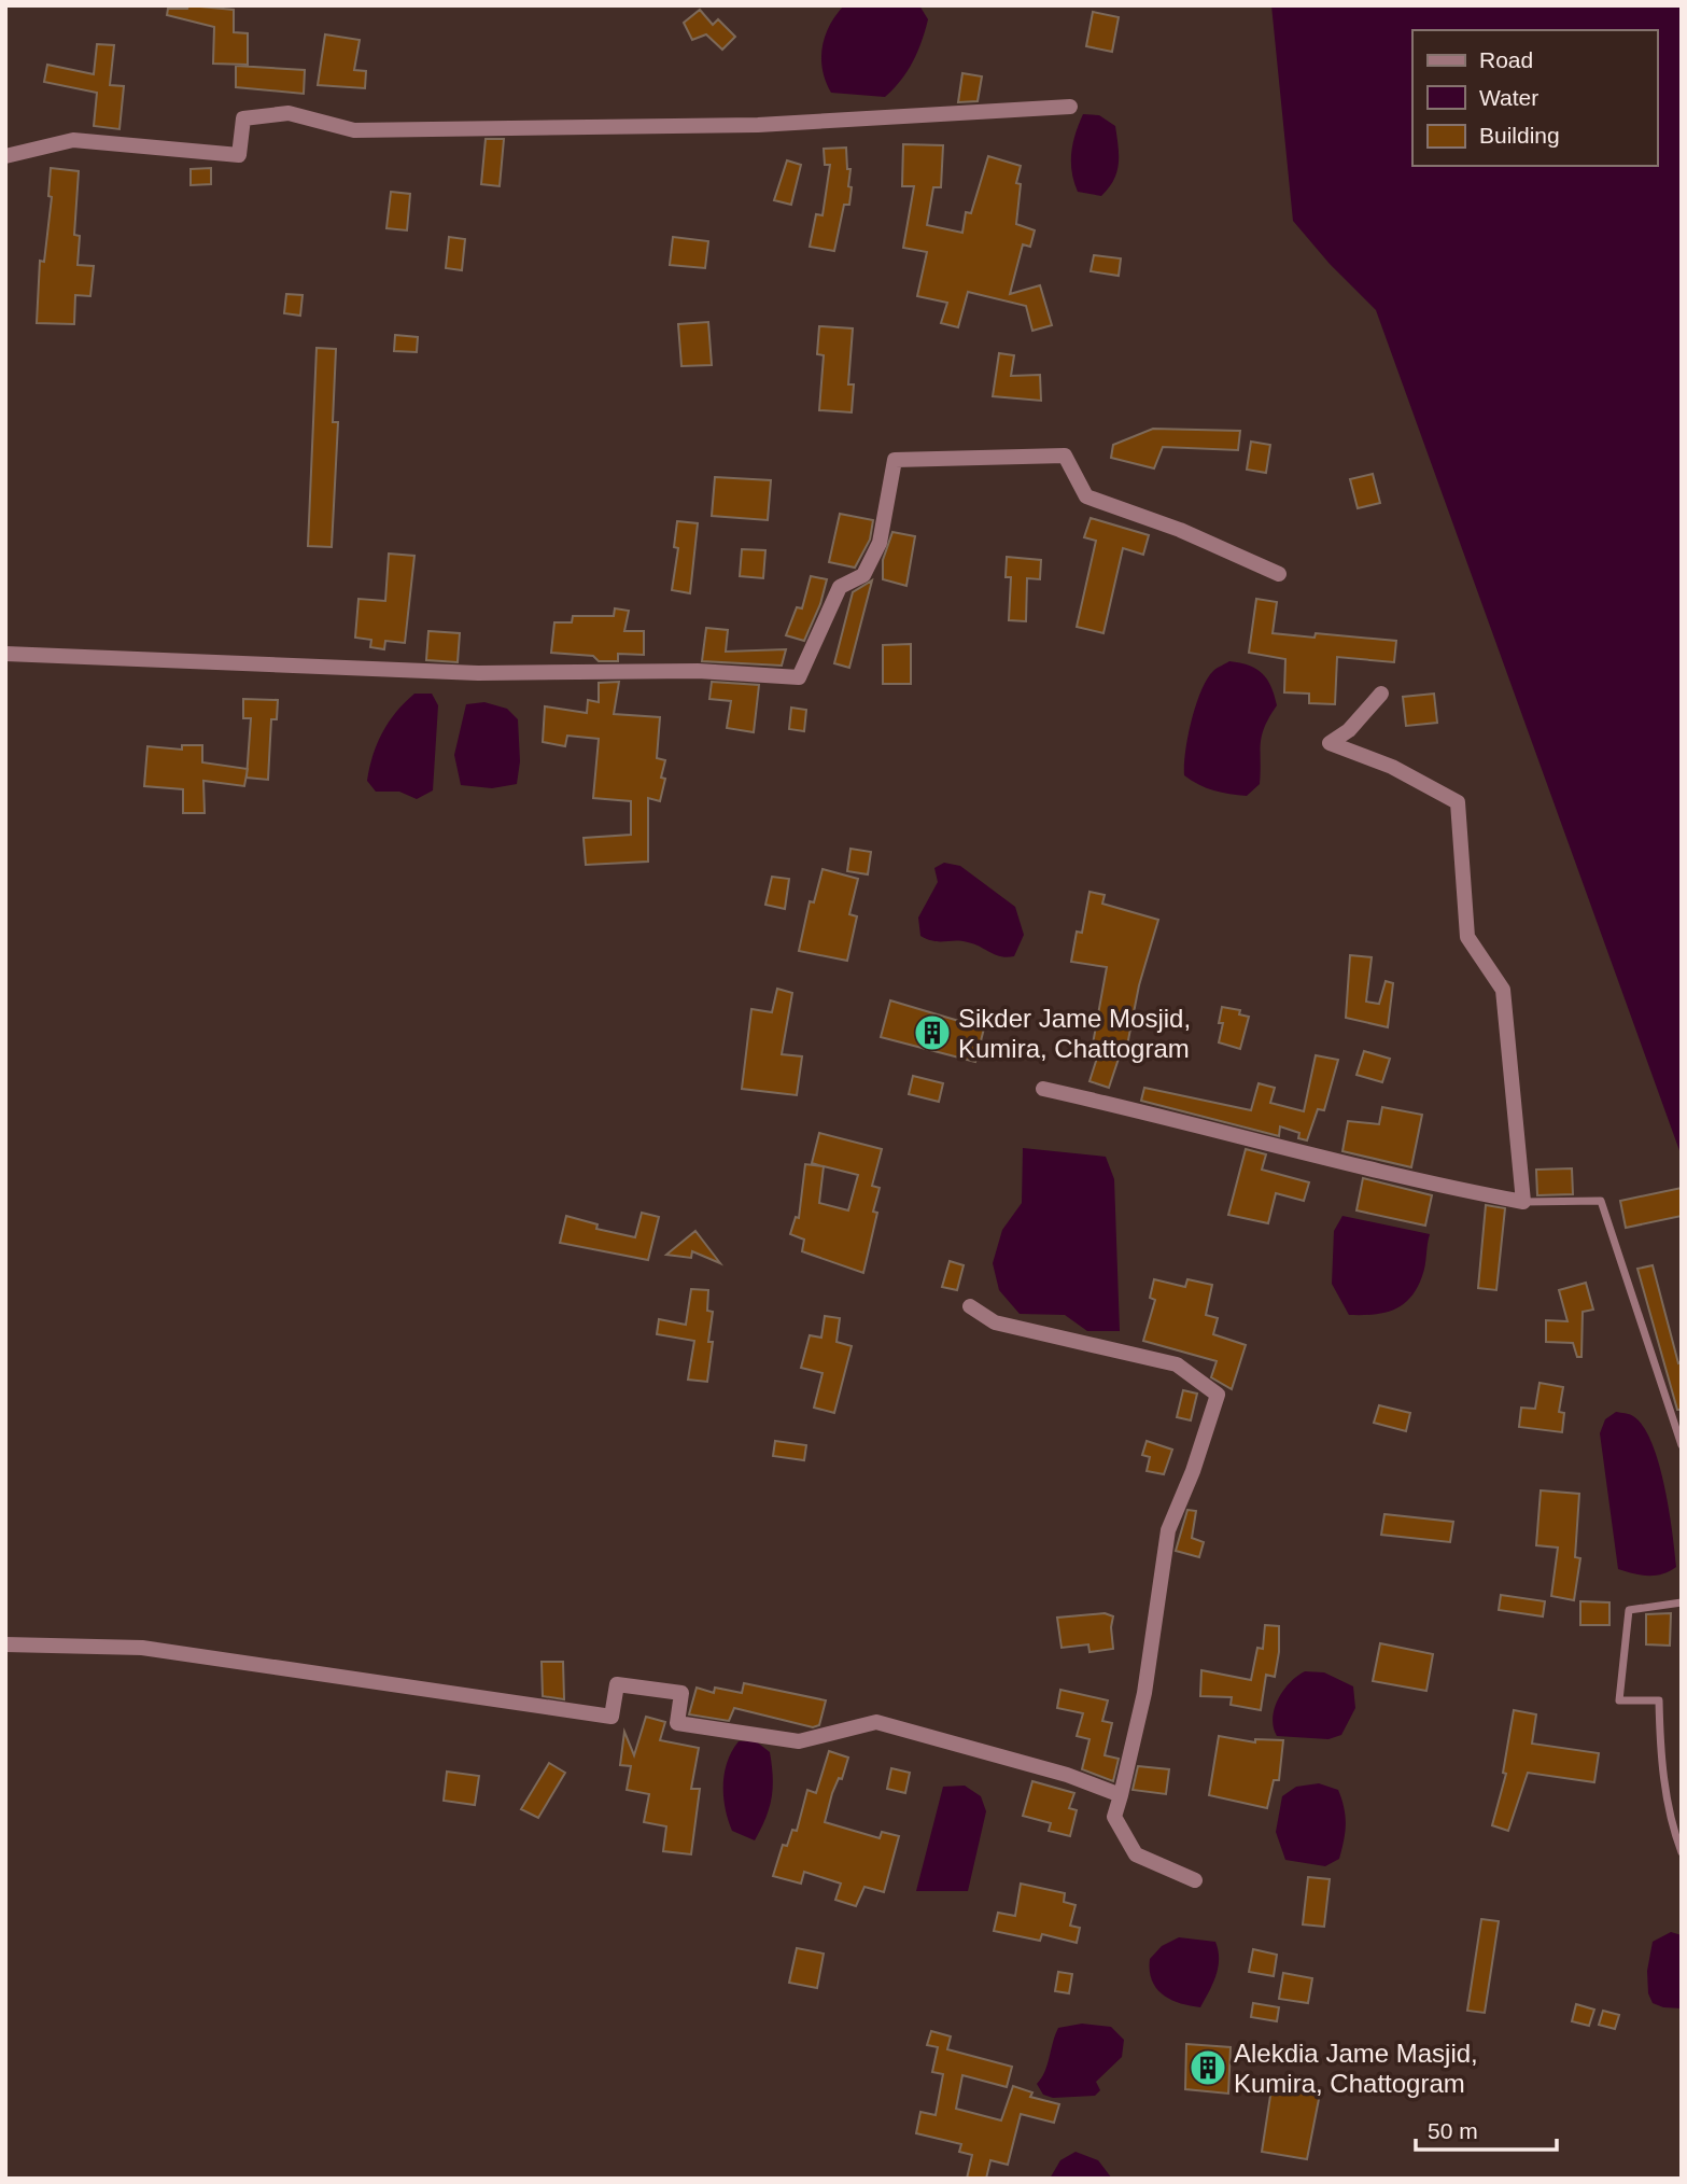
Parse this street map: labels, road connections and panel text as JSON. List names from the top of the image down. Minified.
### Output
{"places":{"building":["Sikder Jame Mosjid, Kumira, Chattogram","Alekdia Jame Masjid, Kumira, Chattogram"]},"legend":["Road","Water","Building"],"scale_bar":"50 m"}
